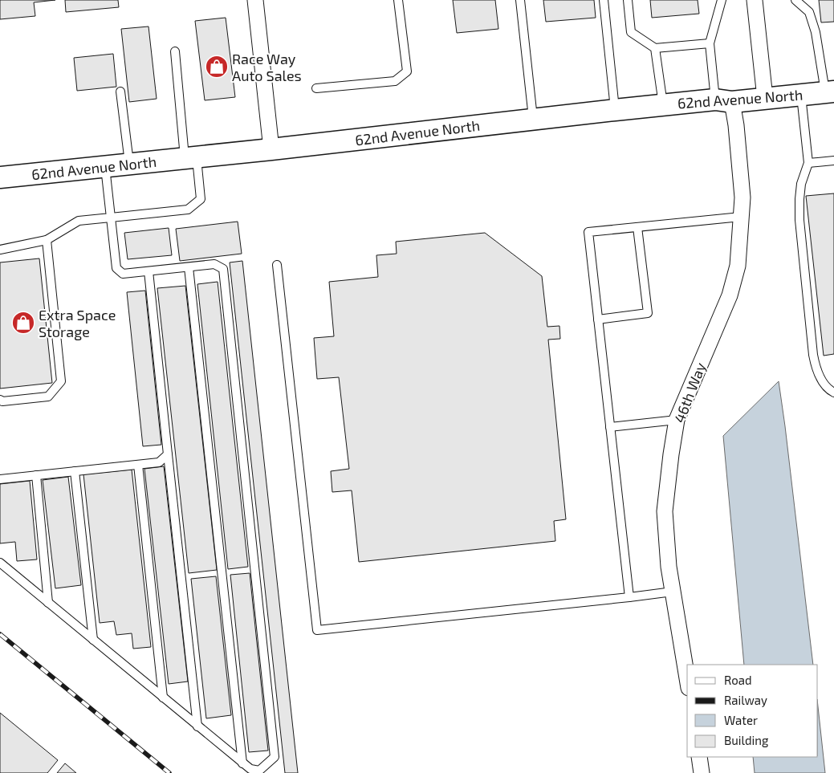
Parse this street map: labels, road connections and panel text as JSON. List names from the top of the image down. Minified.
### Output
{"streets":{"street":["62nd Avenue North","46th Way"]},"crossings":[["62nd Avenue North","46th Way"]],"places":{"shop":["Race Way Auto Sales","Extra Space Storage"]},"legend":["Road","Railway","Water","Building"]}
